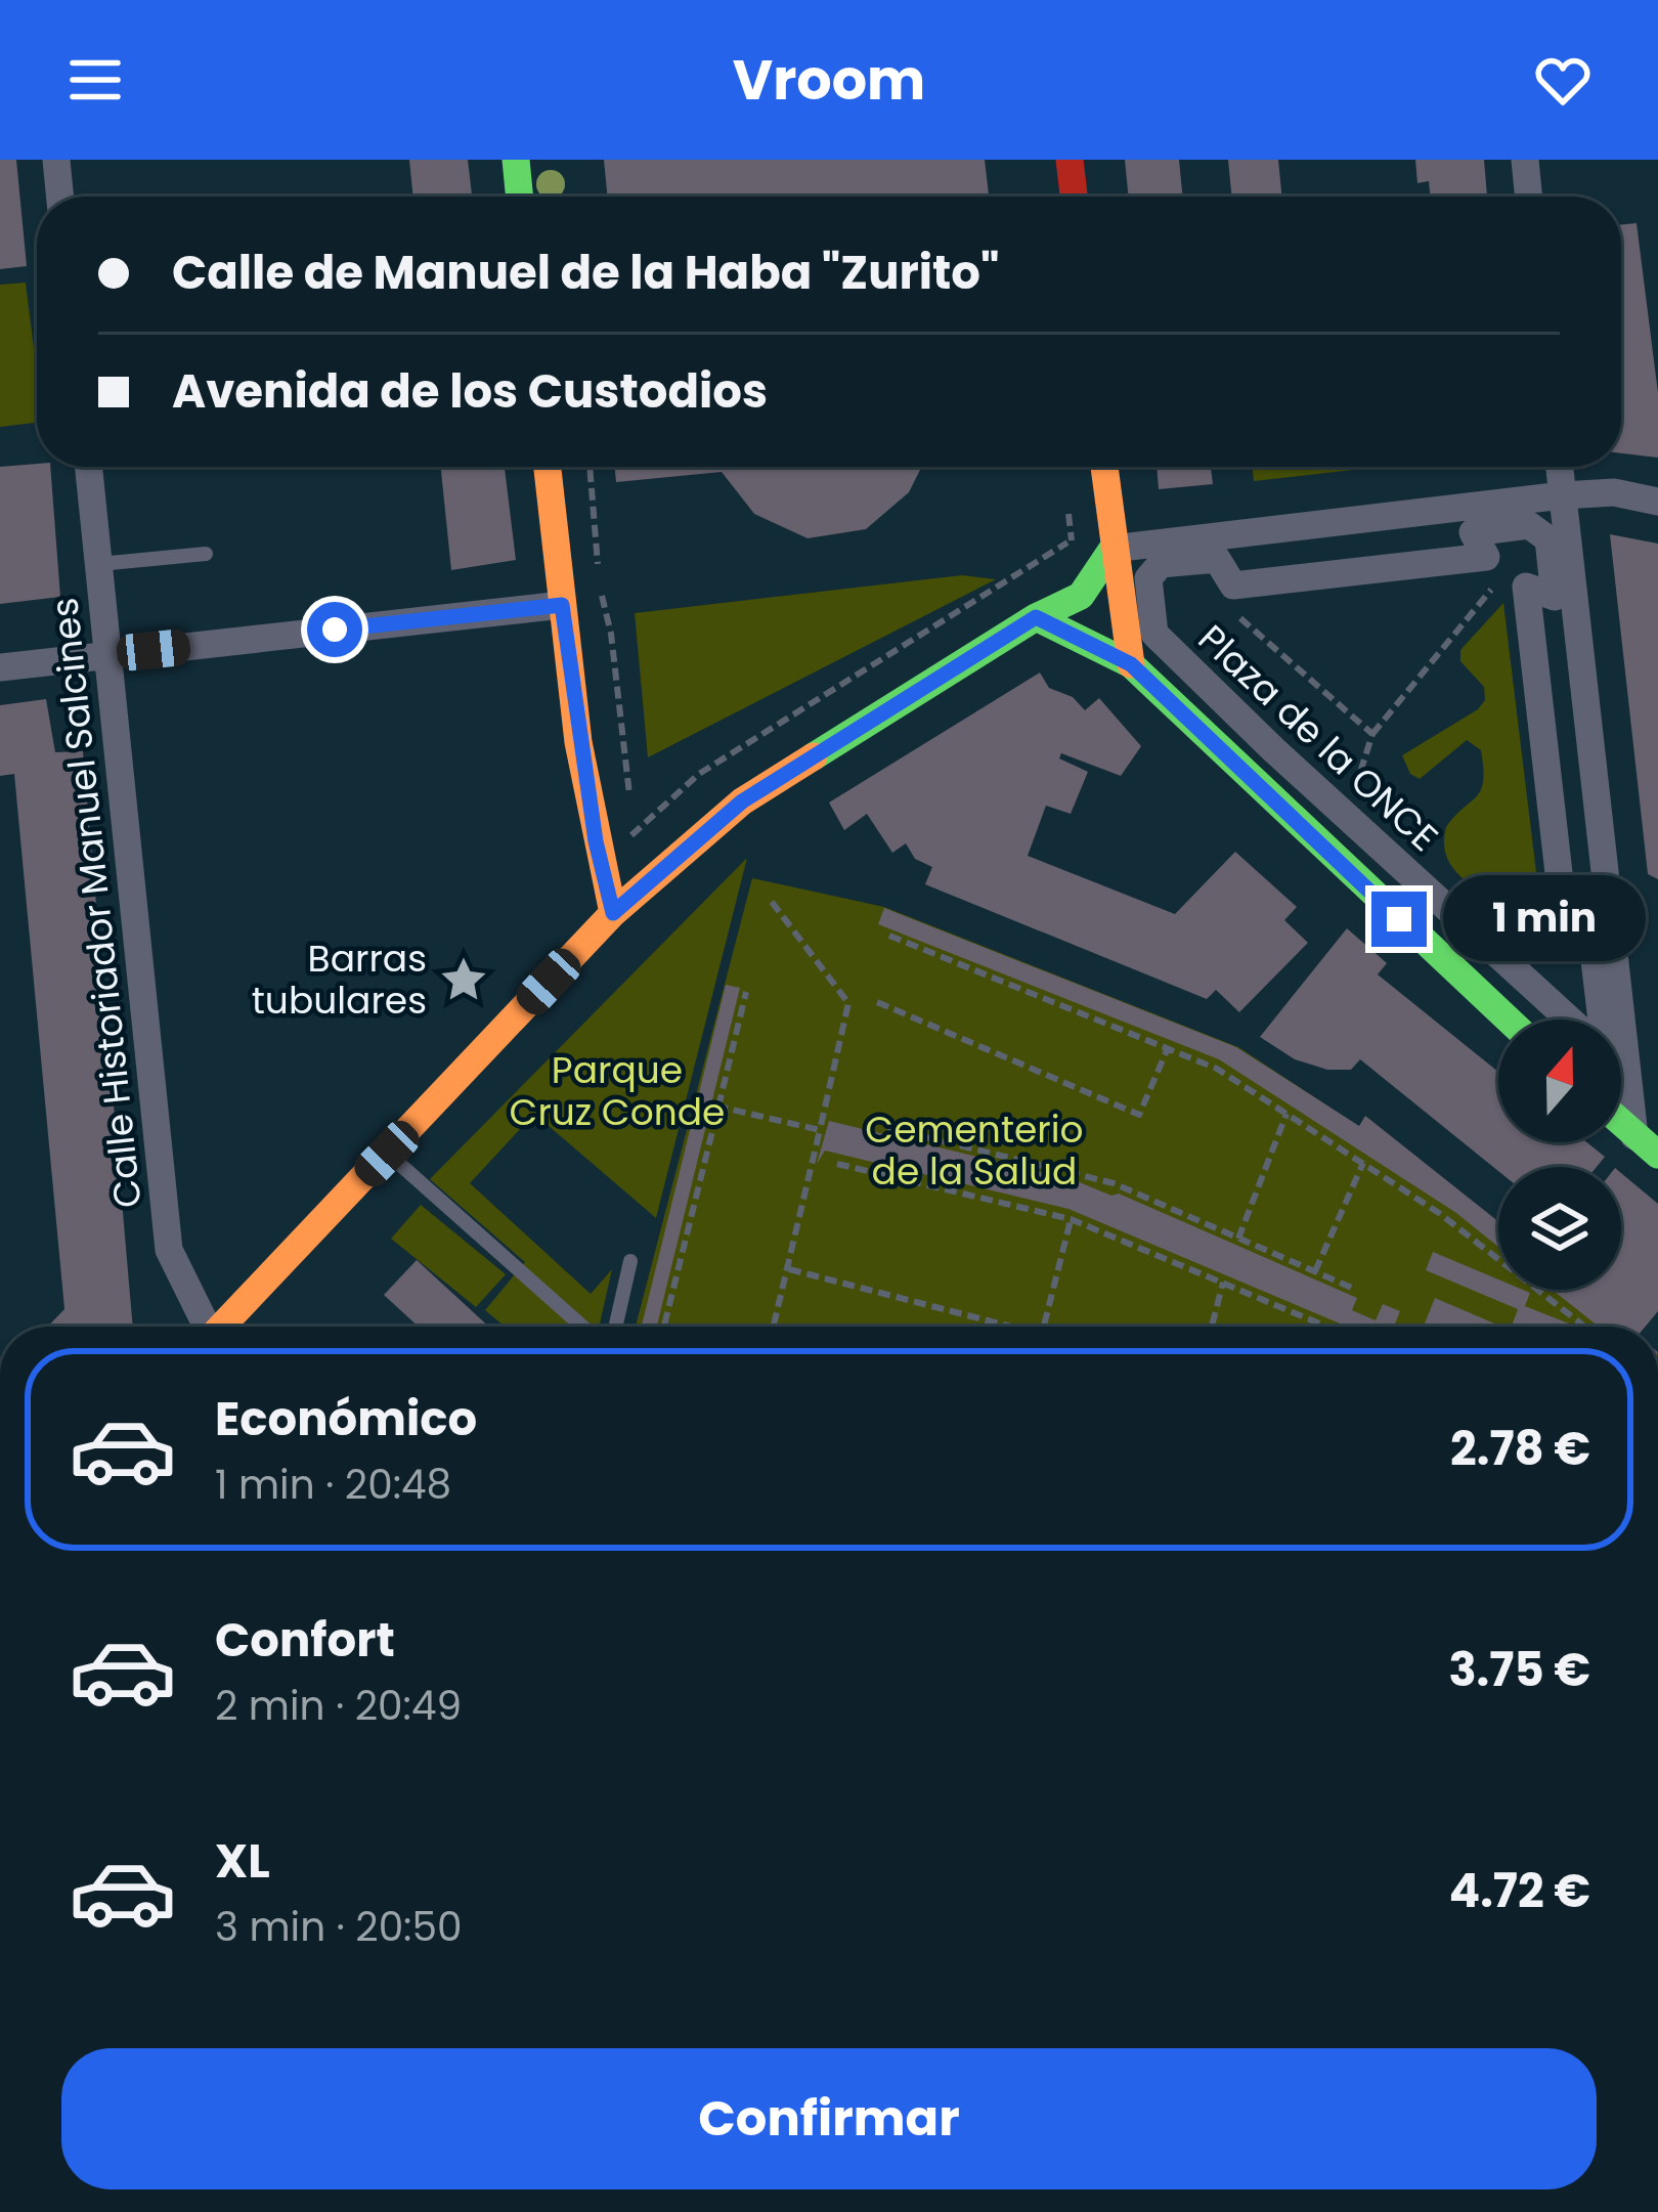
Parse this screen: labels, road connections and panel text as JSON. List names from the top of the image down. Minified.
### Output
{"streets":{"street":["Plaza de la ONCE","Calle Historiador Manuel Salcines"]},"parks":["Parque Cruz Conde","Cementerio de la Salud"],"places":{"place":["Barras tubulares"]},"north":"top","page":{"header":"Vroom","banner":["Calle de Manuel de la Haba \"Zurito\"","Avenida de los Custodios"],"bubble":"1 min","list":[{"name":"Económico","note":"1 min · 20:48","value":"2.78 €"},{"name":"Confort","note":"2 min · 20:49","value":"3.75 €"},{"name":"XL","note":"3 min · 20:50","value":"4.72 €"}],"buttons":"Confirmar"}}
